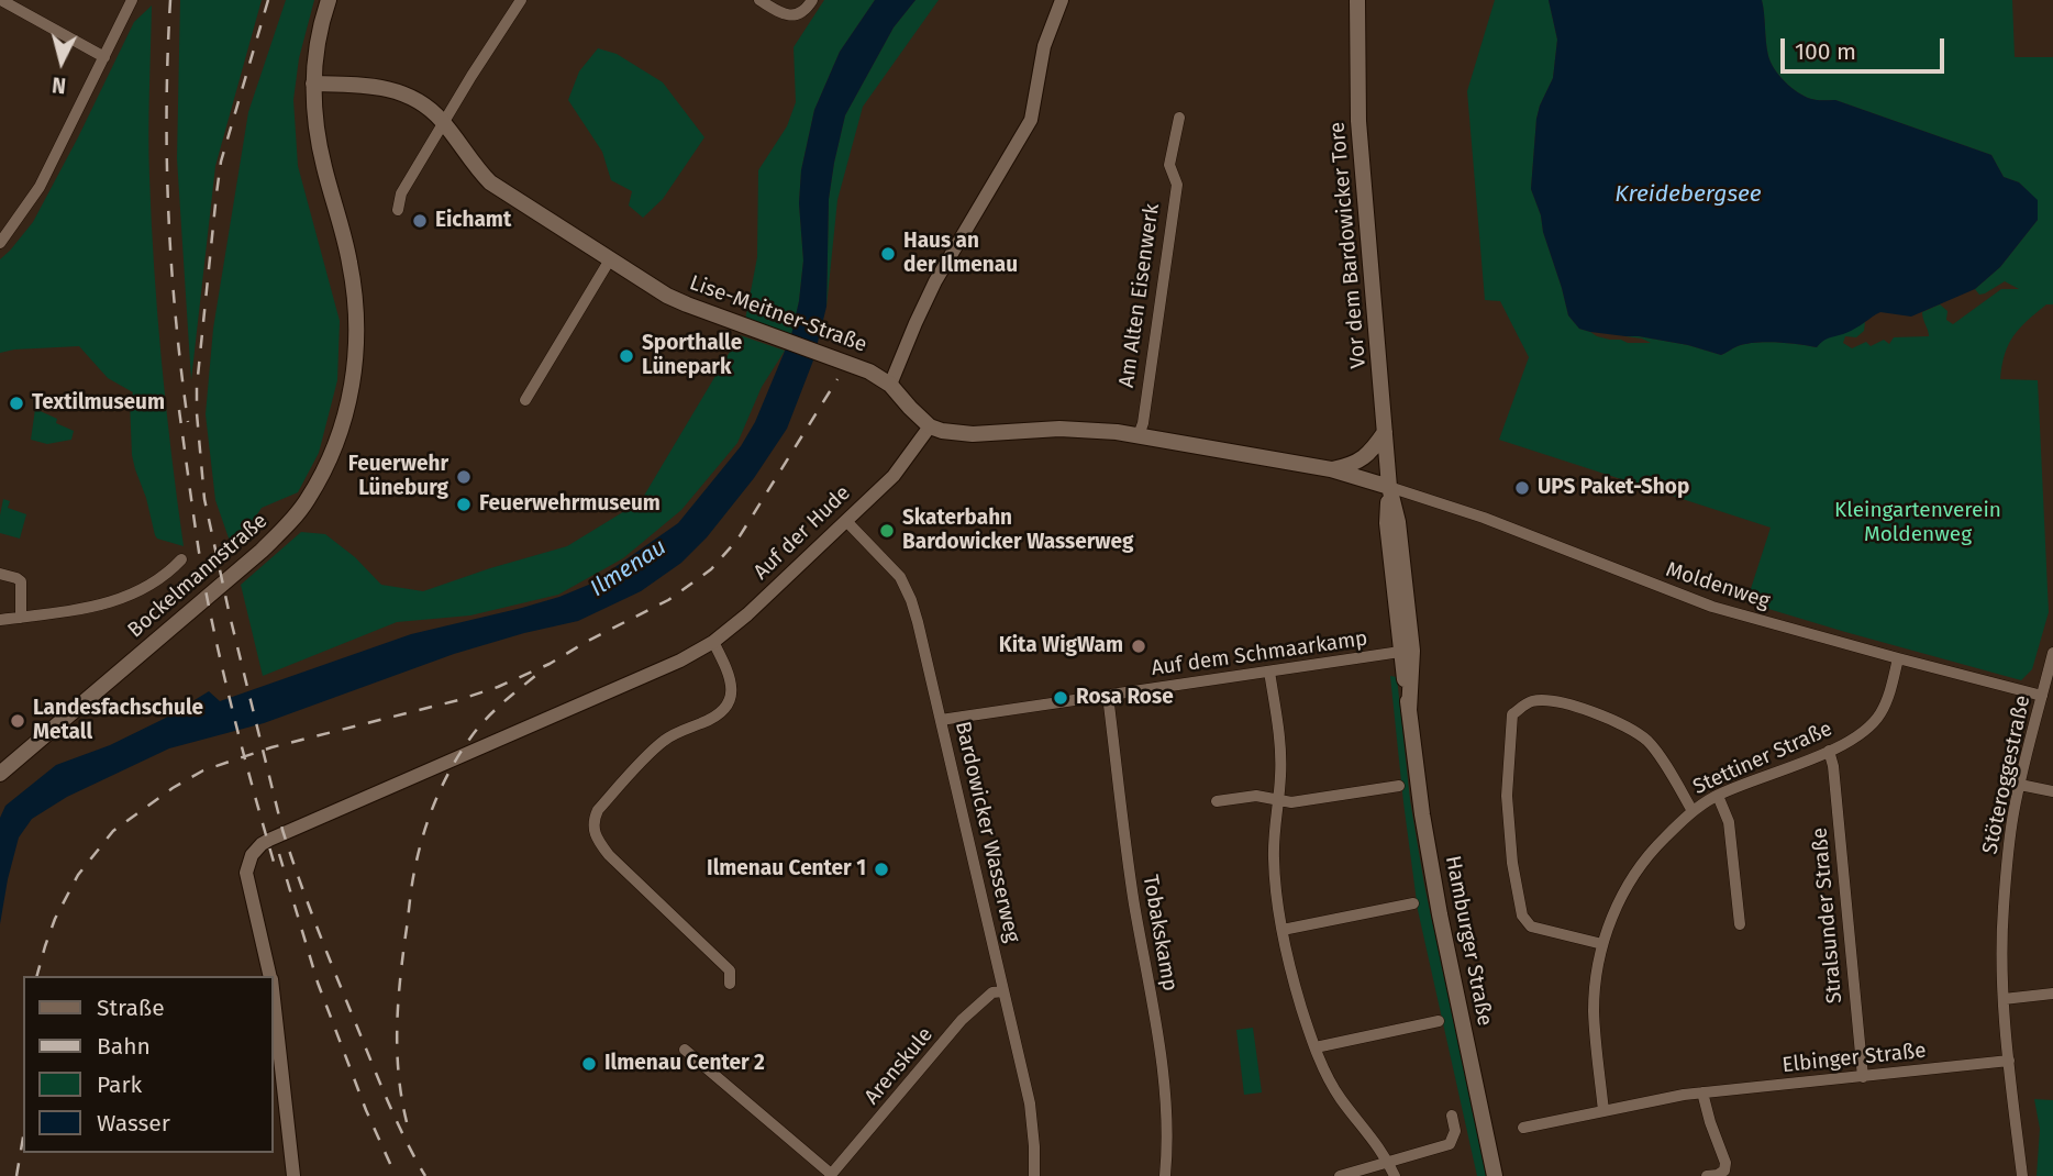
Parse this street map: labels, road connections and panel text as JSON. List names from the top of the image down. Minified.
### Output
{"streets":{"main road":["Vor dem Bardowicker Tore","Lise-Meitner-Straße","Bockelmannstraße","Hamburger Straße"],"street":["Am Alten Eisenwerk","Auf der Hude","Moldenweg","Auf dem Schmaarkamp","Stettiner Straße","Stöteroggestraße","Bardowicker Wasserweg","Stralsunder Straße","Tobakskamp","Elbinger Straße","Arenskule"]},"crossings":[["Vor dem Bardowicker Tore","Moldenweg"],["Vor dem Bardowicker Tore","Auf dem Schmaarkamp"],["Vor dem Bardowicker Tore","Hamburger Straße"],["Lise-Meitner-Straße","Bockelmannstraße"],["Auf der Hude","Bardowicker Wasserweg"],["Moldenweg","Stettiner Straße"],["Moldenweg","Stöteroggestraße"],["Auf dem Schmaarkamp","Bardowicker Wasserweg"],["Auf dem Schmaarkamp","Tobakskamp"],["Stettiner Straße","Stralsunder Straße"],["Stettiner Straße","Elbinger Straße"],["Stöteroggestraße","Elbinger Straße"],["Bardowicker Wasserweg","Arenskule"],["Stralsunder Straße","Elbinger Straße"]],"water":["Kreidebergsee","Ilmenau"],"parks":["Kleingartenverein Moldenweg"],"places":["Eichamt","Haus an der Ilmenau","Sporthalle Lünepark","Textilmuseum","Feuerwehr Lüneburg","UPS Paket-Shop","Feuerwehrmuseum","Skaterbahn Bardowicker Wasserweg","Kita WigWam","Rosa Rose","Landesfachschule Metall","Ilmenau Center 1","Ilmenau Center 2"],"legend":["Straße","Bahn","Park","Wasser"],"scale_bar":"100 m","north":"bottom"}
